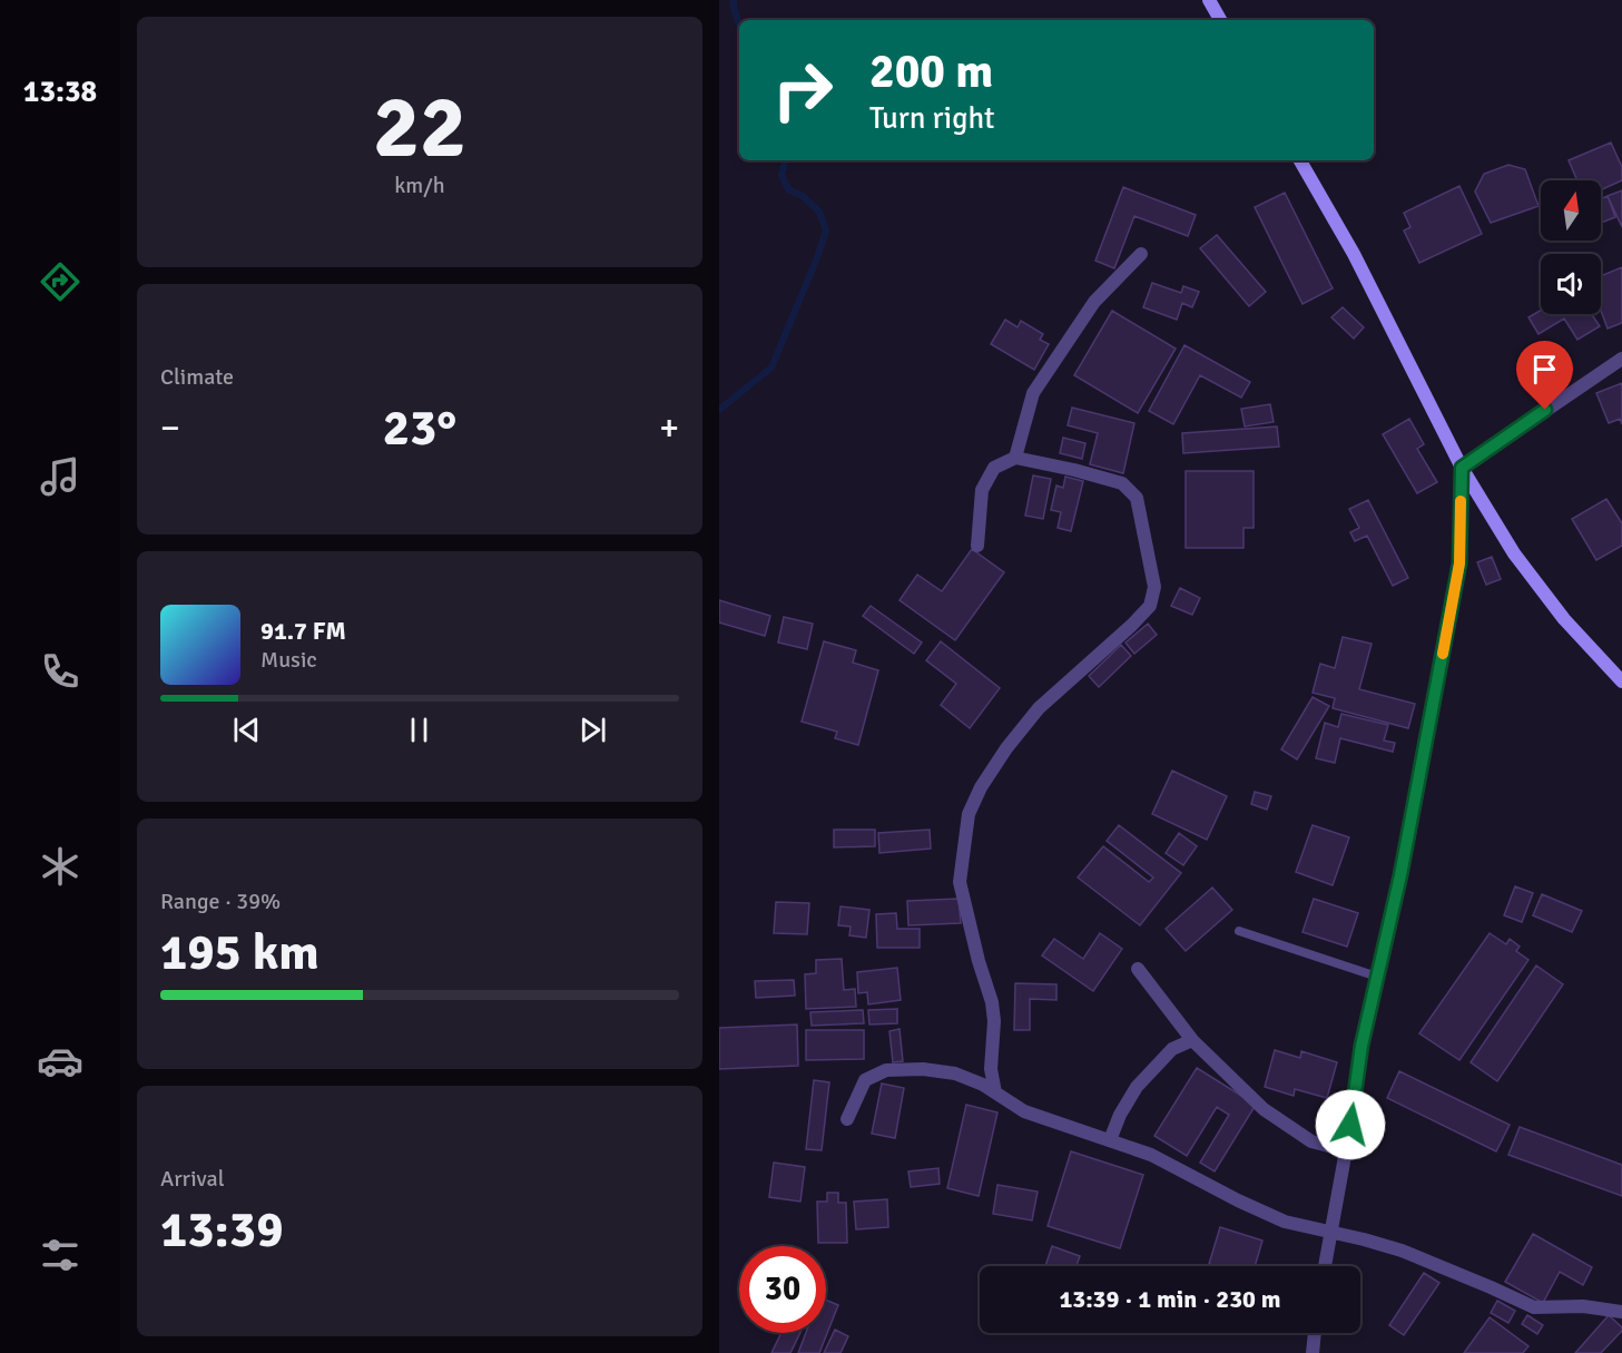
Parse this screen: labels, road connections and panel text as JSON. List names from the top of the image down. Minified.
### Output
{"north":"top","page":{"tabs":"13:38","tile":[["22","km/h"],"Climate",["Range · 39%","195 km"],["Arrival","13:39"]],"turn":["200 m","Turn right"],"heat":["−","23°","+"],"song":["91.7 FM","Music"],"limit":"30","trip":"13:39 · 1 min · 230 m"}}
